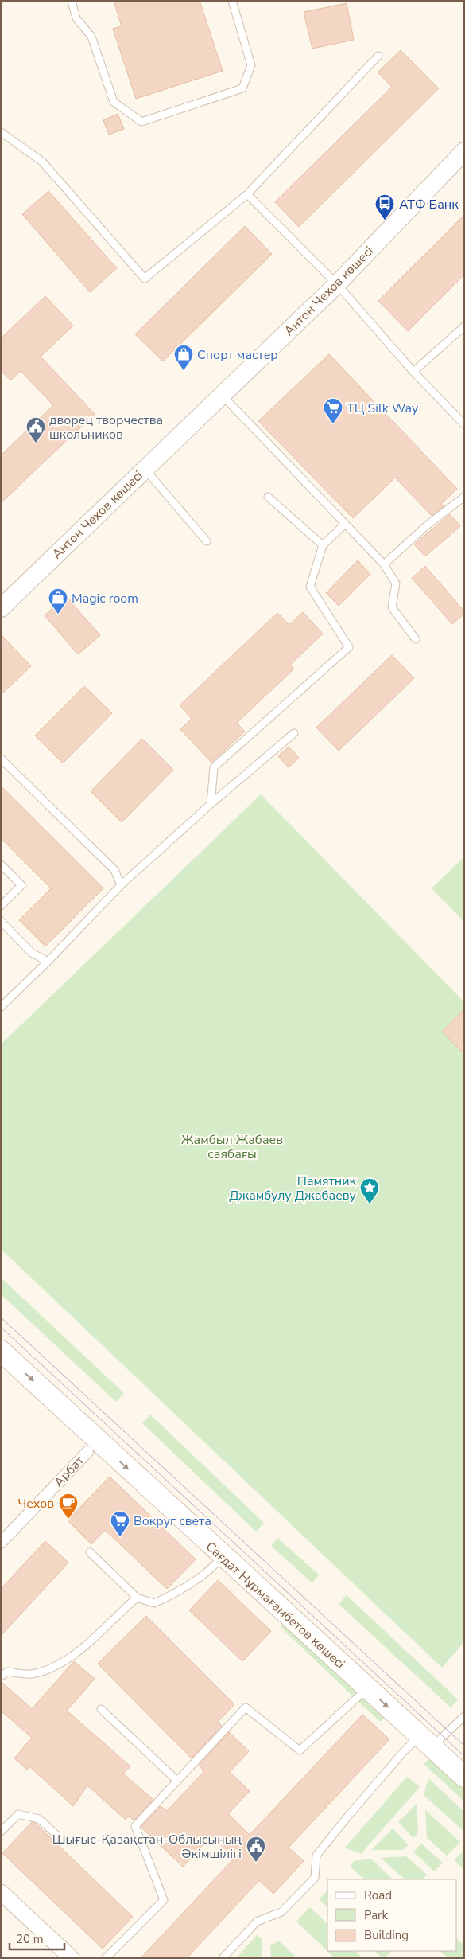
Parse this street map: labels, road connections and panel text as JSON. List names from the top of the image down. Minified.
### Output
{"streets":{"main road":["Сағдат Нұрмағамбетов көшесі"],"street":["Антон Чехов көшесі","Арбат"]},"one_way":["Сағдат Нұрмағамбетов көшесі"],"parks":["Жамбыл Жабаев саябағы"],"places":{"bus stop":["АТФ Банк"],"shop":["Спорт мастер","Magic room"],"supermarket":["ТЦ Silk Way","Вокруг света"],"public building":["дворец творчества школьников","Шығыс-Қазақстан-Облысының Әкімшілігі"],"place":["Памятник Джамбулу Джабаеву"],"cafe":["Чехов"]},"legend":["Road","Park","Building"],"scale_bar":"20 m"}
